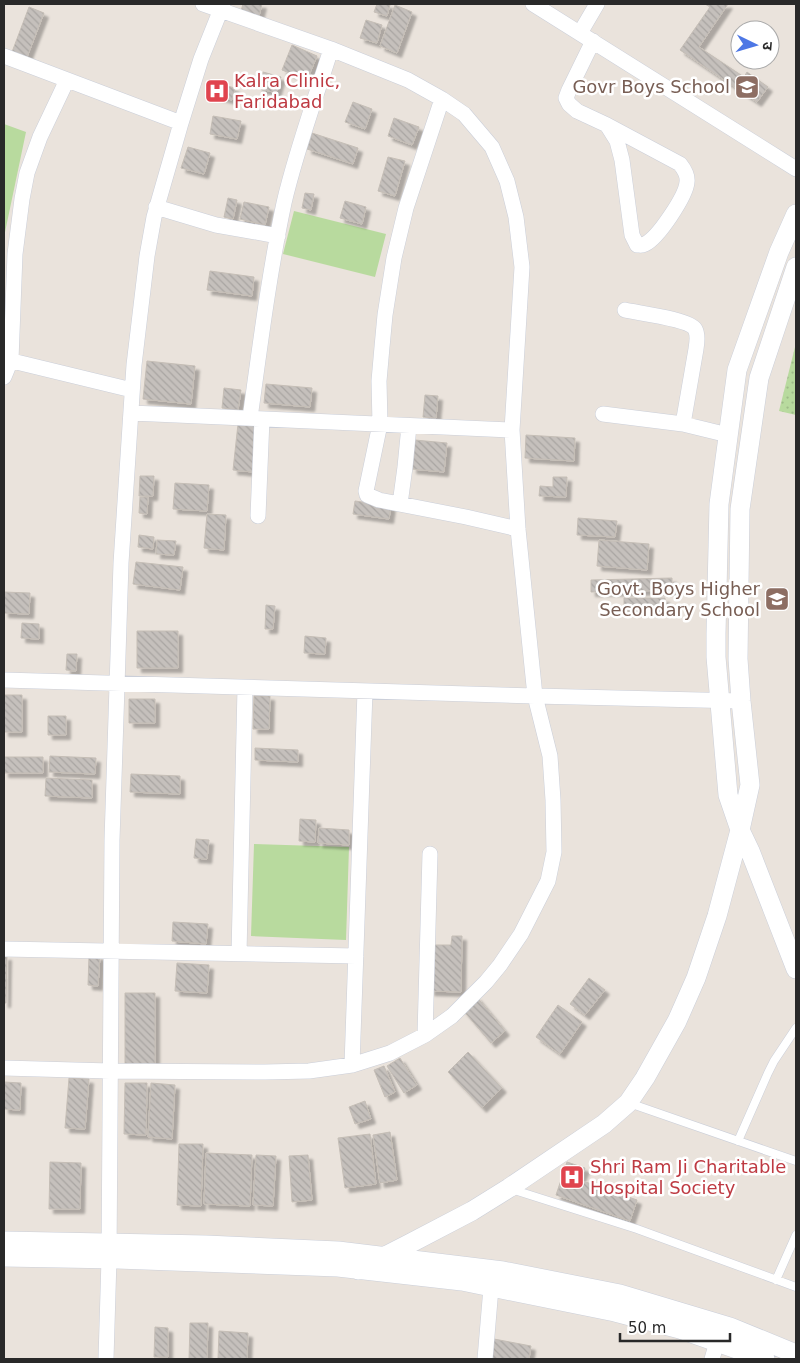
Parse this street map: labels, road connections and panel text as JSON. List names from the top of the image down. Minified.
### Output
{"places":{"school or university":["Govr Boys School","Govt. Boys Higher Secondary School"],"hospital":["Kalra Clinic, Faridabad","Shri Ram Ji Charitable Hospital Society"]},"scale_bar":"50 m","north":"right"}
